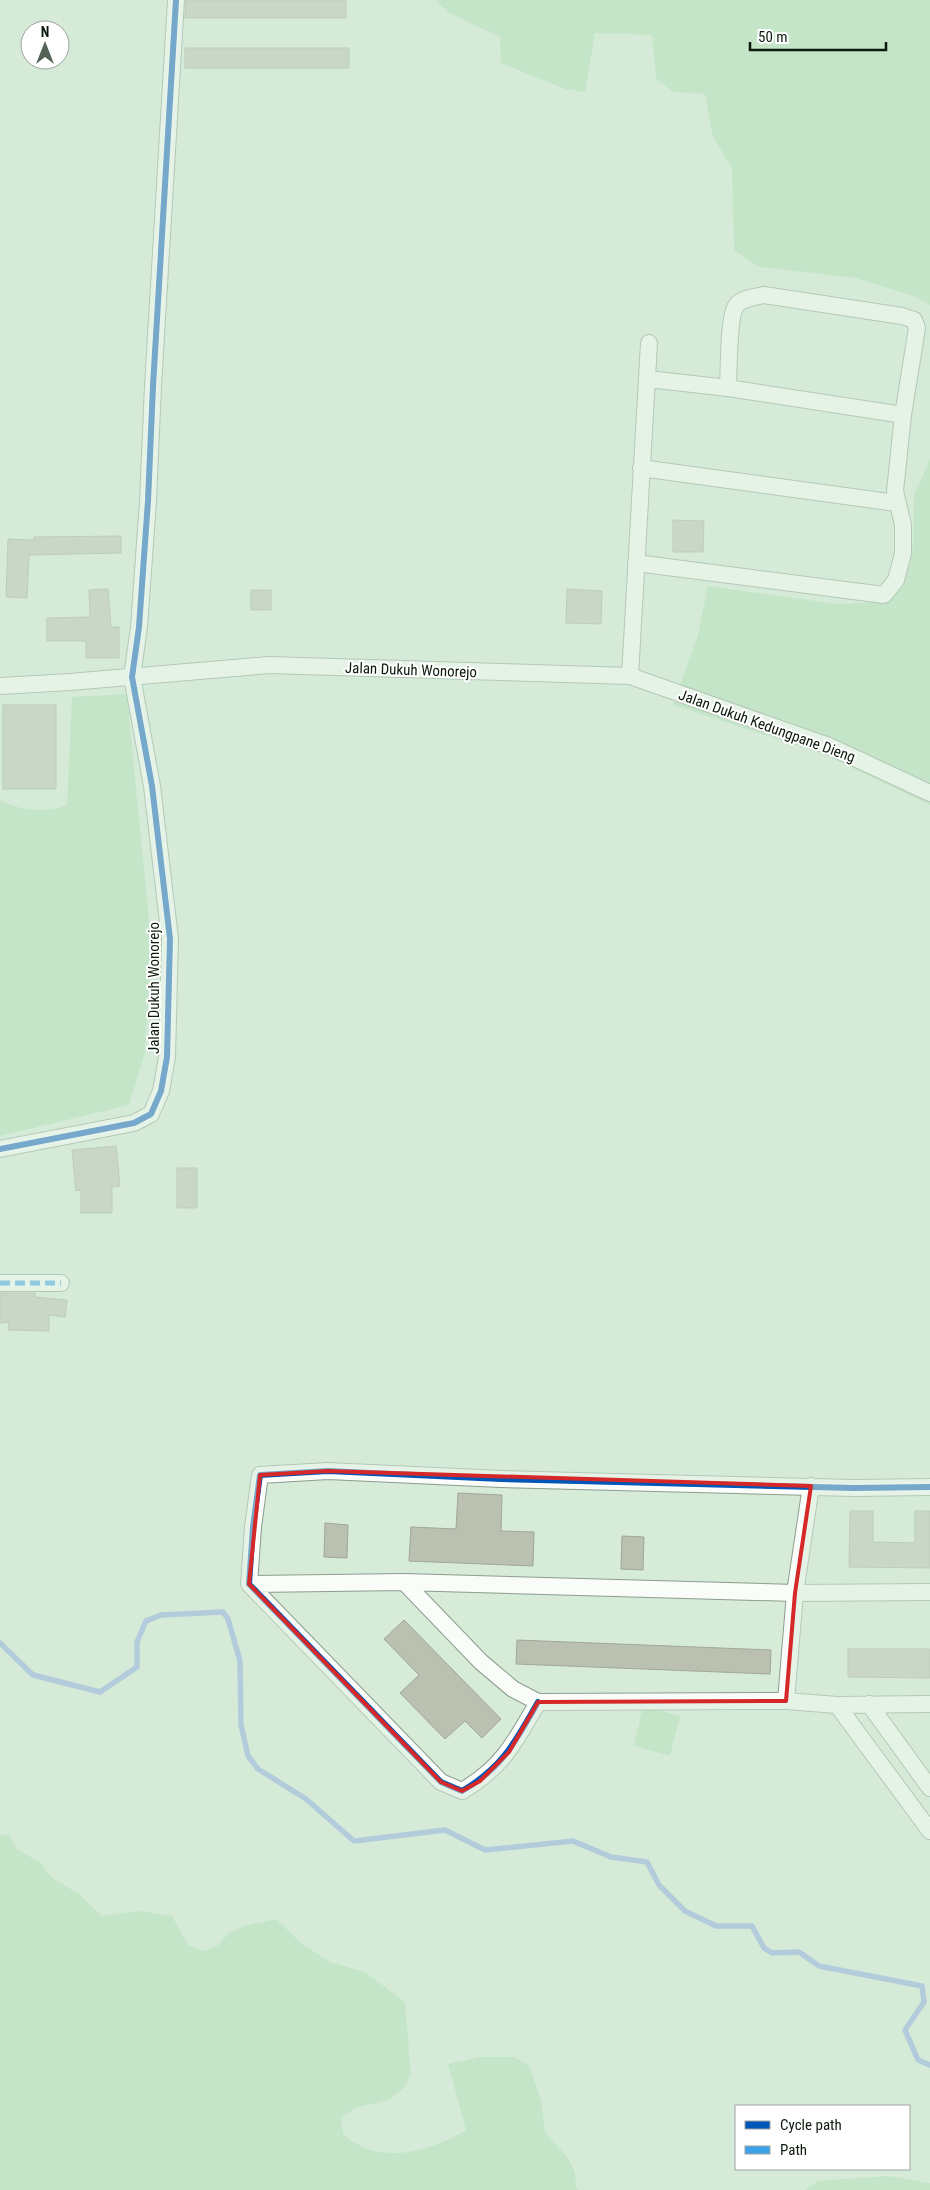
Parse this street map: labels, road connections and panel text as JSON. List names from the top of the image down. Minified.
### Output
{"streets":{"street":["Jalan Dukuh Wonorejo","Jalan Dukuh Kedungpane Dieng"]},"crossings":[["Jalan Dukuh Wonorejo","Jalan Dukuh Kedungpane Dieng"]],"legend":["Cycle path","Path"],"scale_bar":"50 m","north":"top"}
